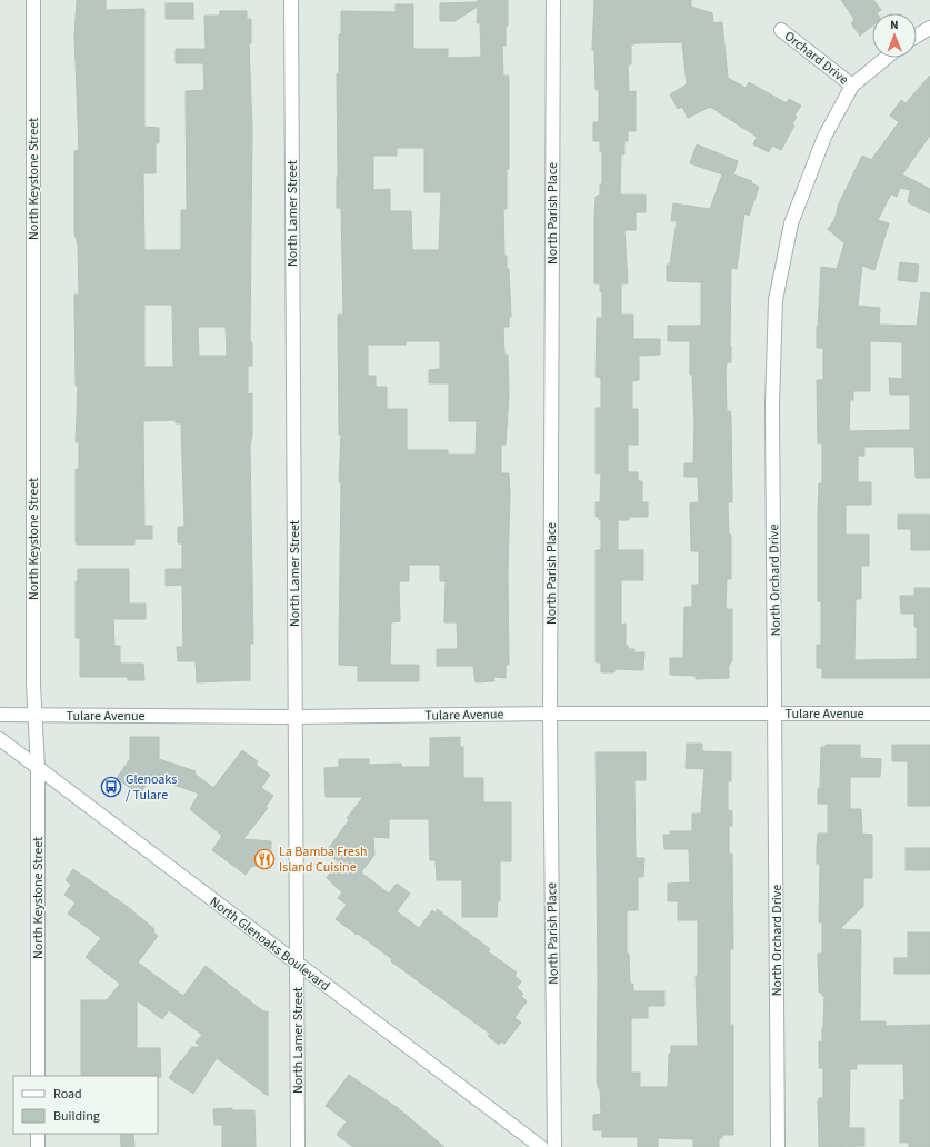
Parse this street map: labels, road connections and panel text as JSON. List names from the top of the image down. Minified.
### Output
{"streets":{"street":["Orchard Drive","North Keystone Street","North Lamer Street","North Parish Place","North Orchard Drive","Tulare Avenue","North Glenoaks Boulevard"]},"crossings":[["Orchard Drive","North Orchard Drive"],["North Keystone Street","Tulare Avenue"],["North Keystone Street","North Glenoaks Boulevard"],["North Lamer Street","Tulare Avenue"],["North Lamer Street","North Glenoaks Boulevard"],["North Parish Place","Tulare Avenue"],["North Orchard Drive","Tulare Avenue"]],"places":{"bus stop":["Glenoaks / Tulare"],"restaurant":["La Bamba Fresh Island Cuisine"]},"legend":["Road","Building"],"north":"top"}
